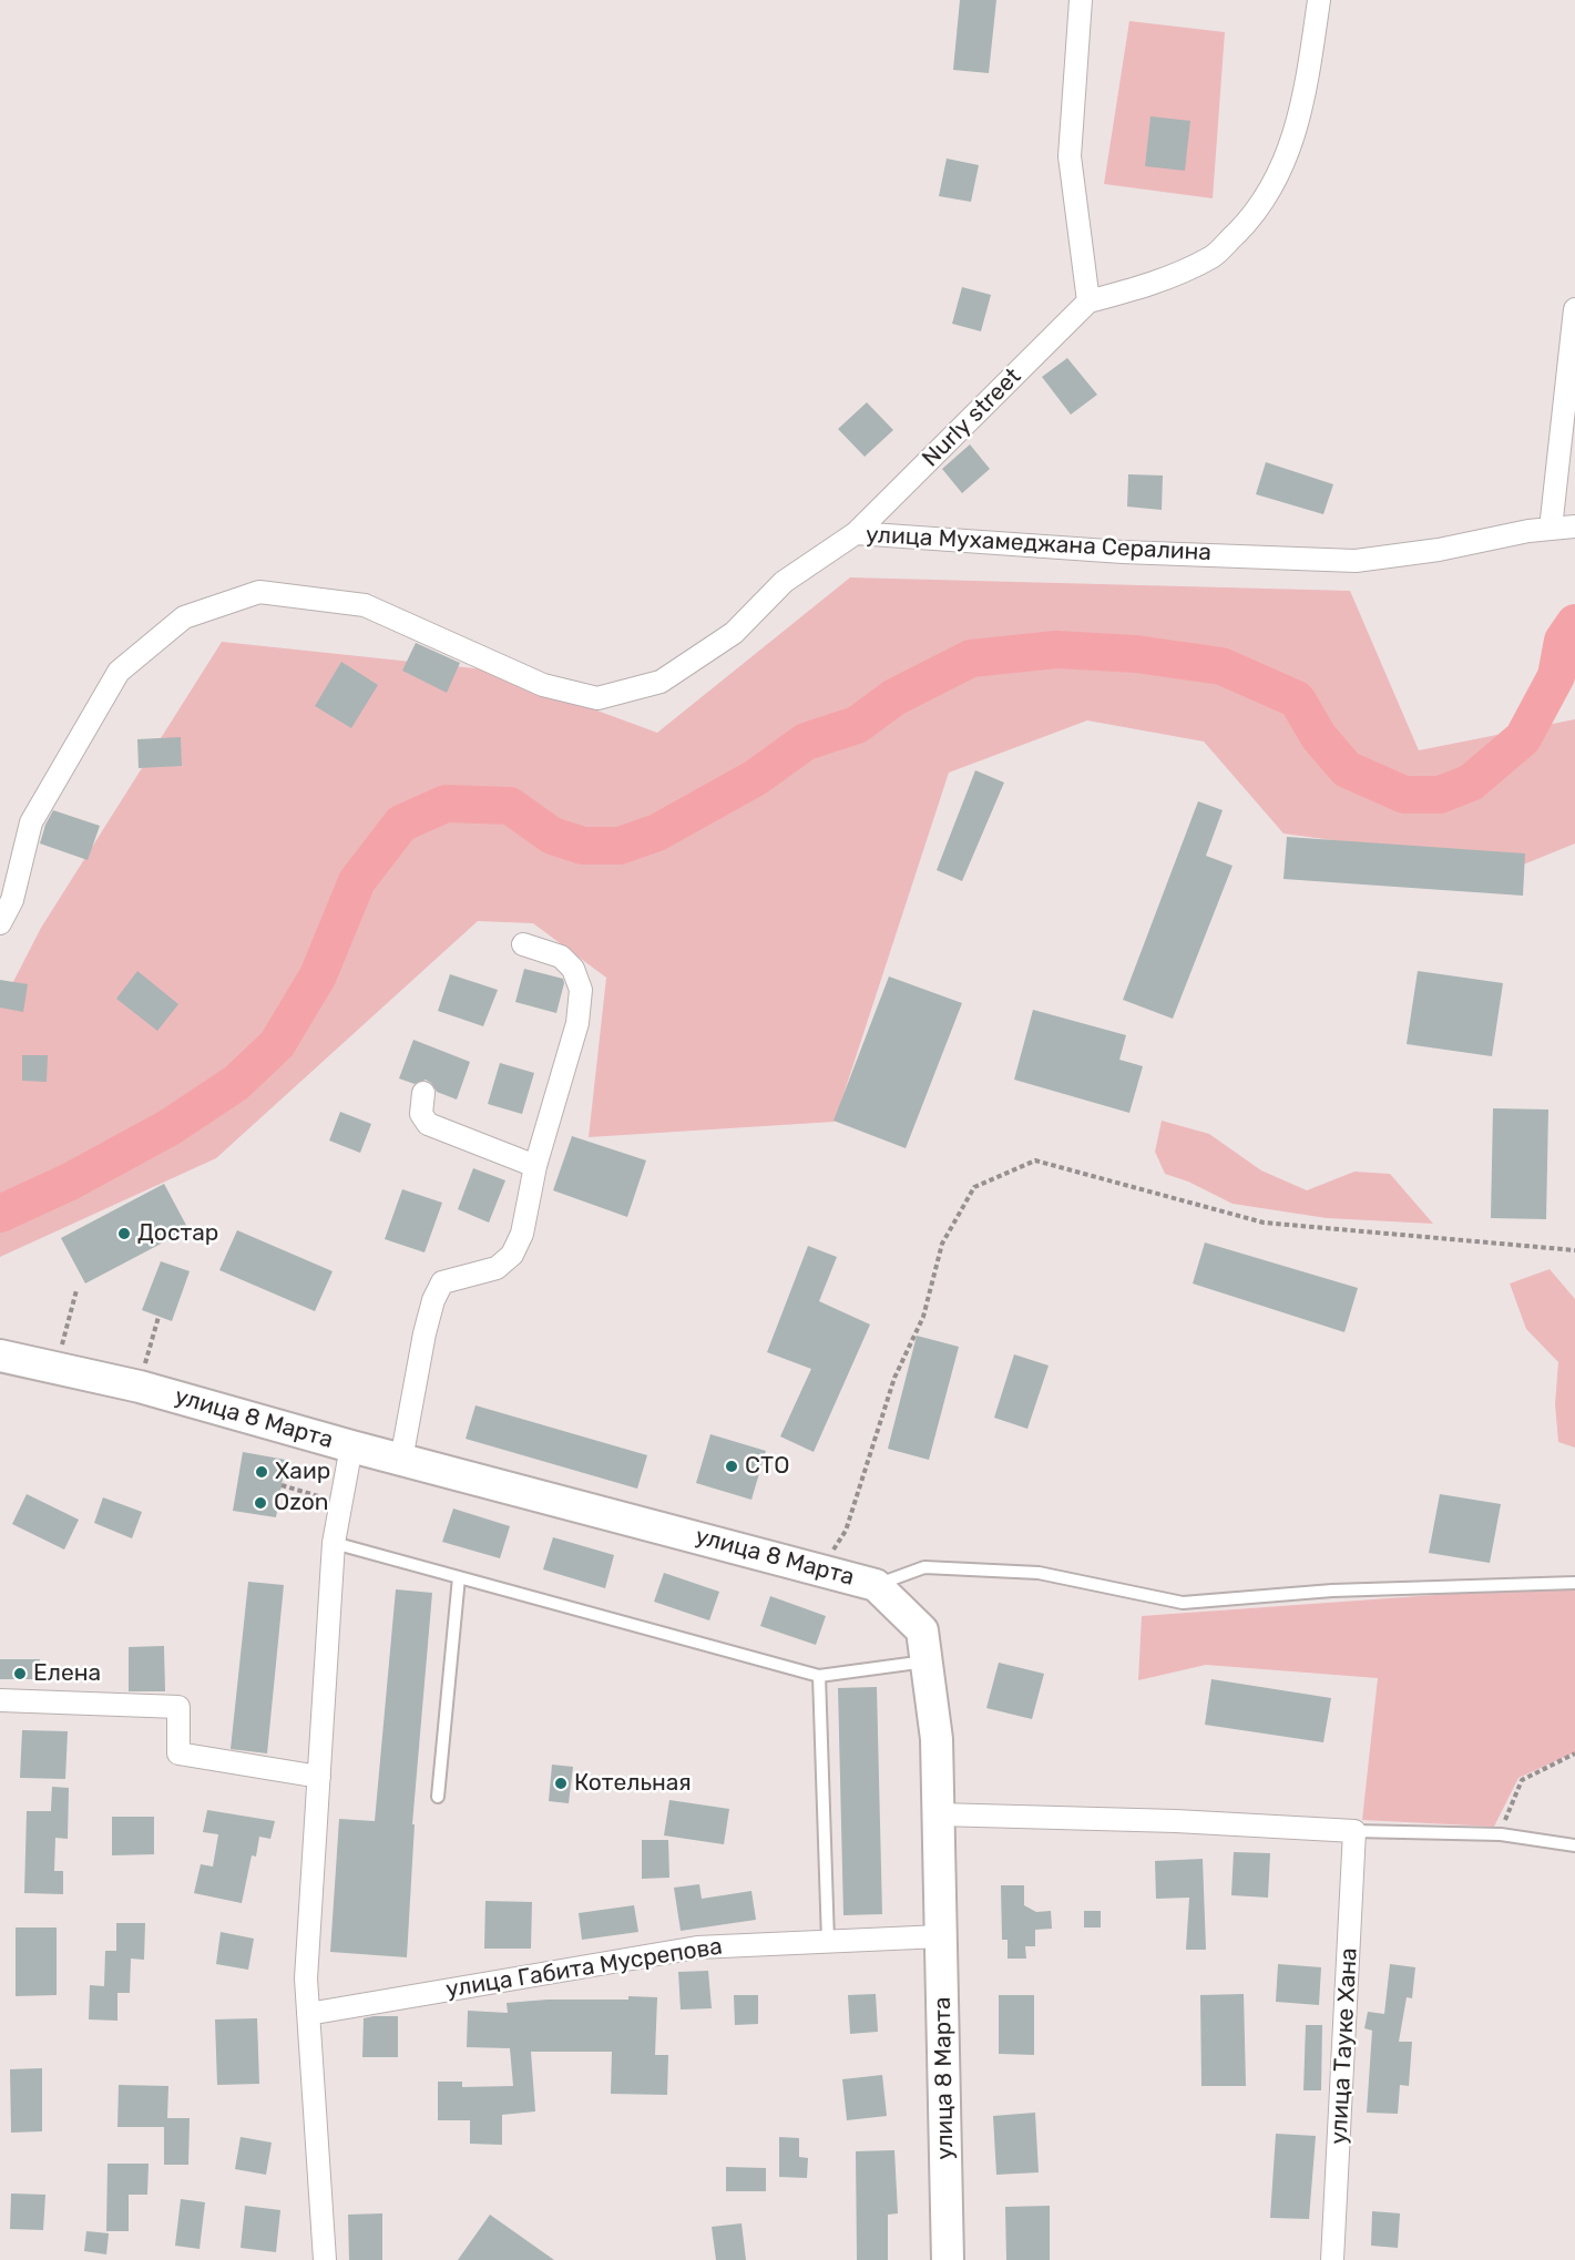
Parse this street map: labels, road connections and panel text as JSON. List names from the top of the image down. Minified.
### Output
{"streets":{"street":["Nurly street","улица Мухамеджана Сералина","улица 8 Марта","улица Габита Мусрепова","улица Тауке Хана"]},"crossings":[["Nurly street","улица Мухамеджана Сералина"],["улица 8 Марта","улица Габита Мусрепова"]],"places":["Достар","СТО","Хаир","Ozon","Елена","Котельная"]}
